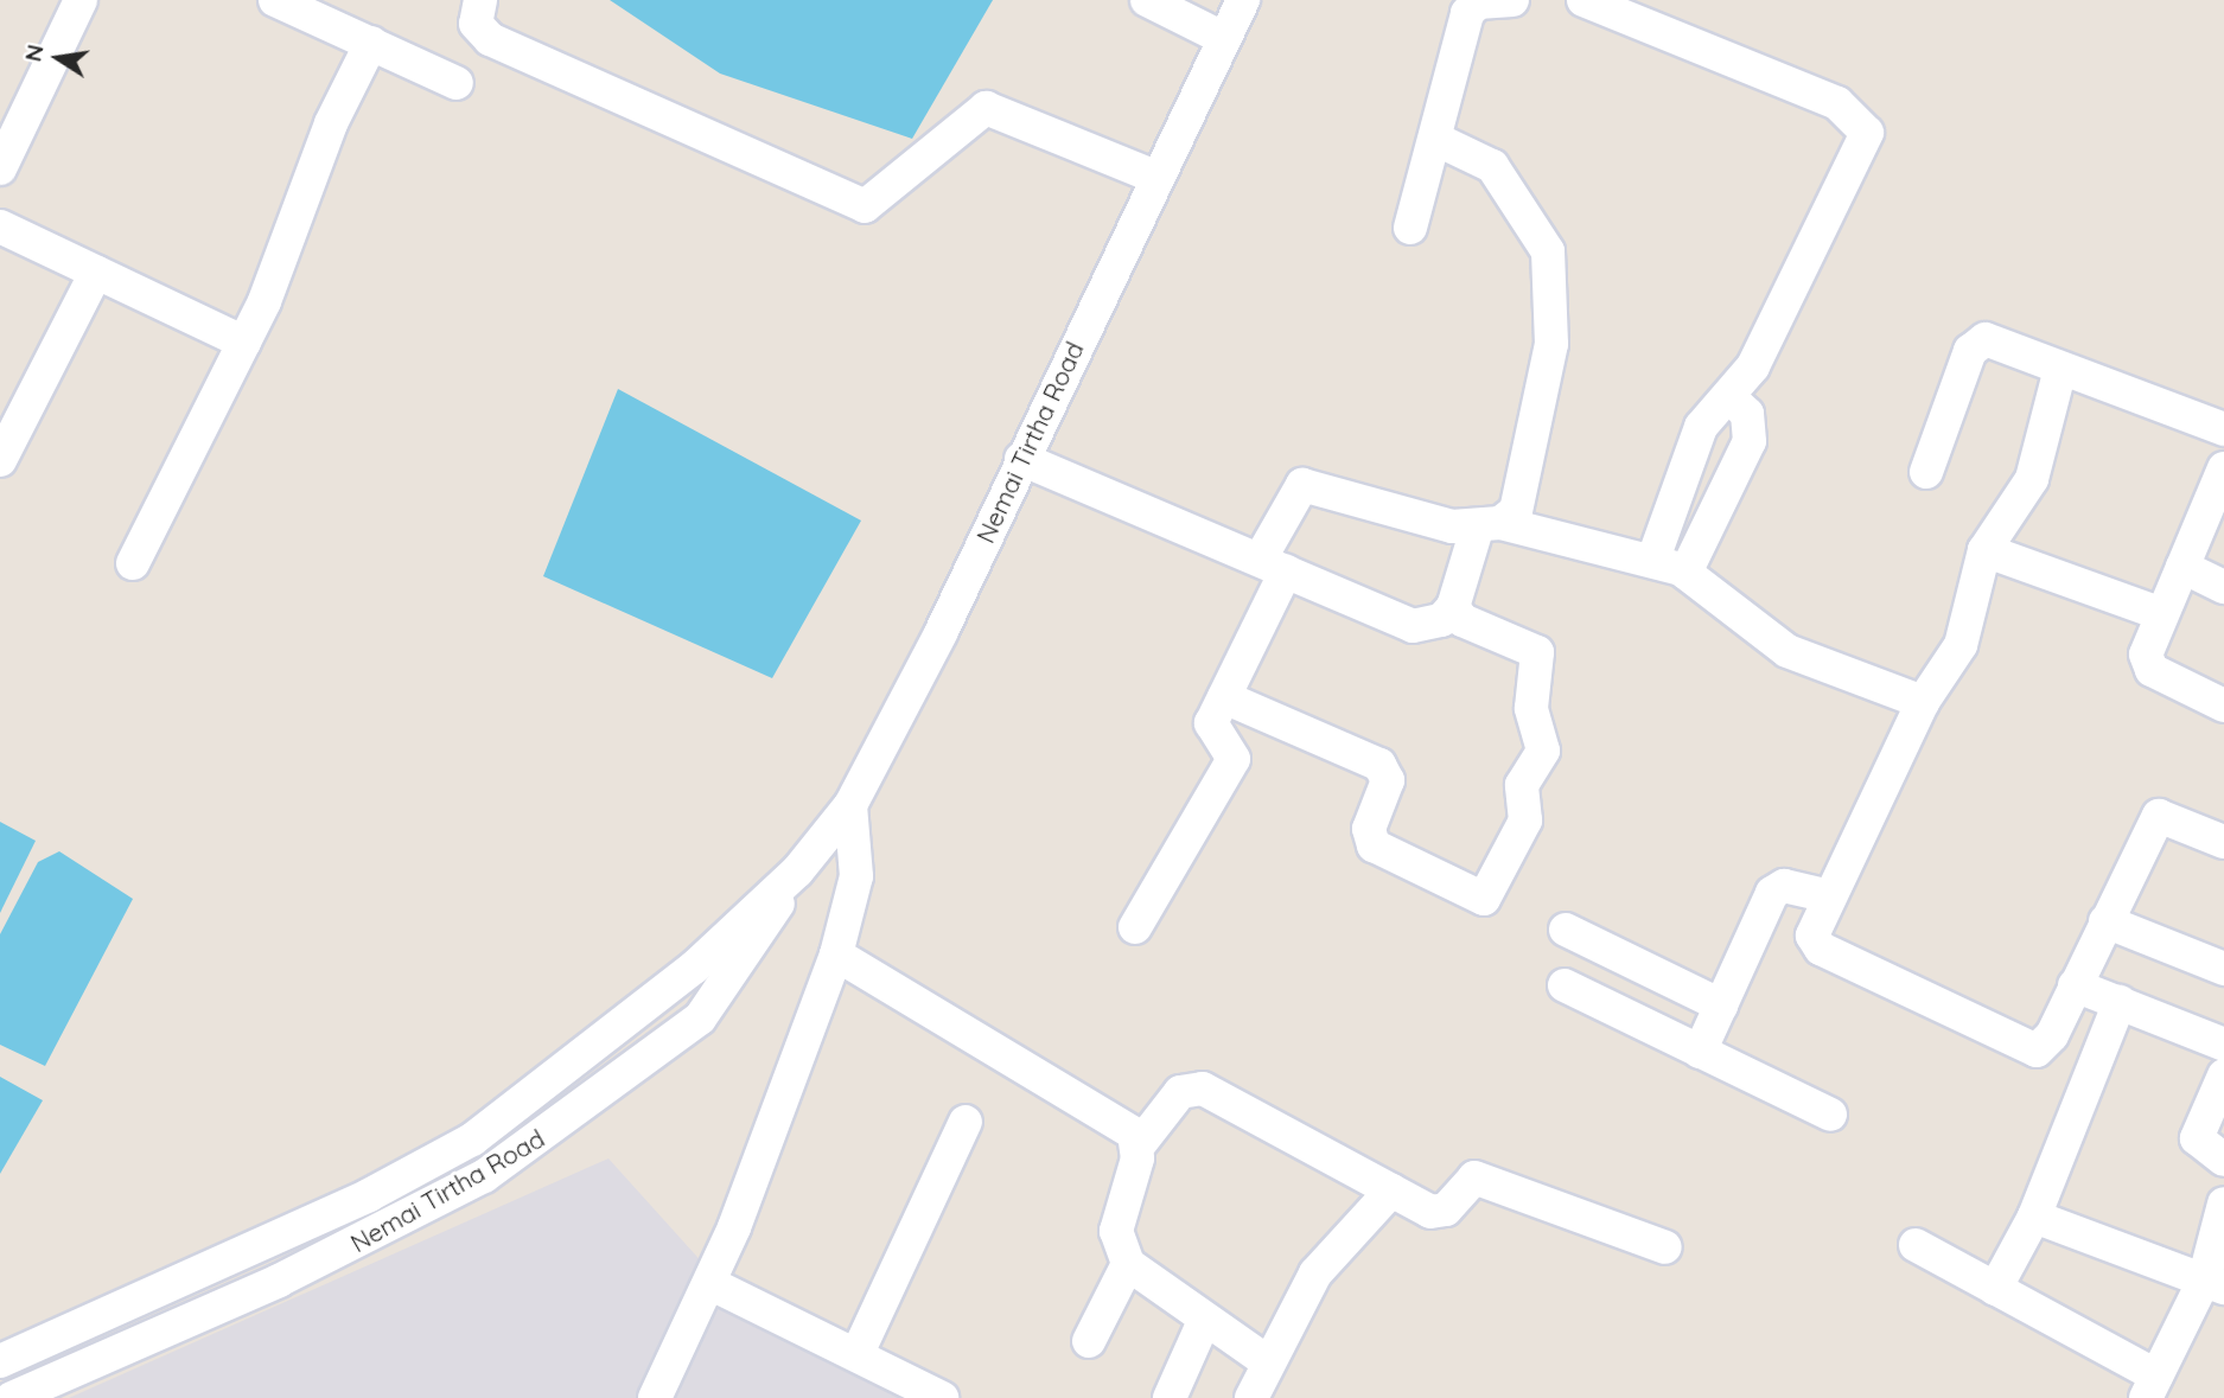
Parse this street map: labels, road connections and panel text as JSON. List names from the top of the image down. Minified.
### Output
{"streets":{"street":["Nemai Tirtha Road"]},"north":"left"}
